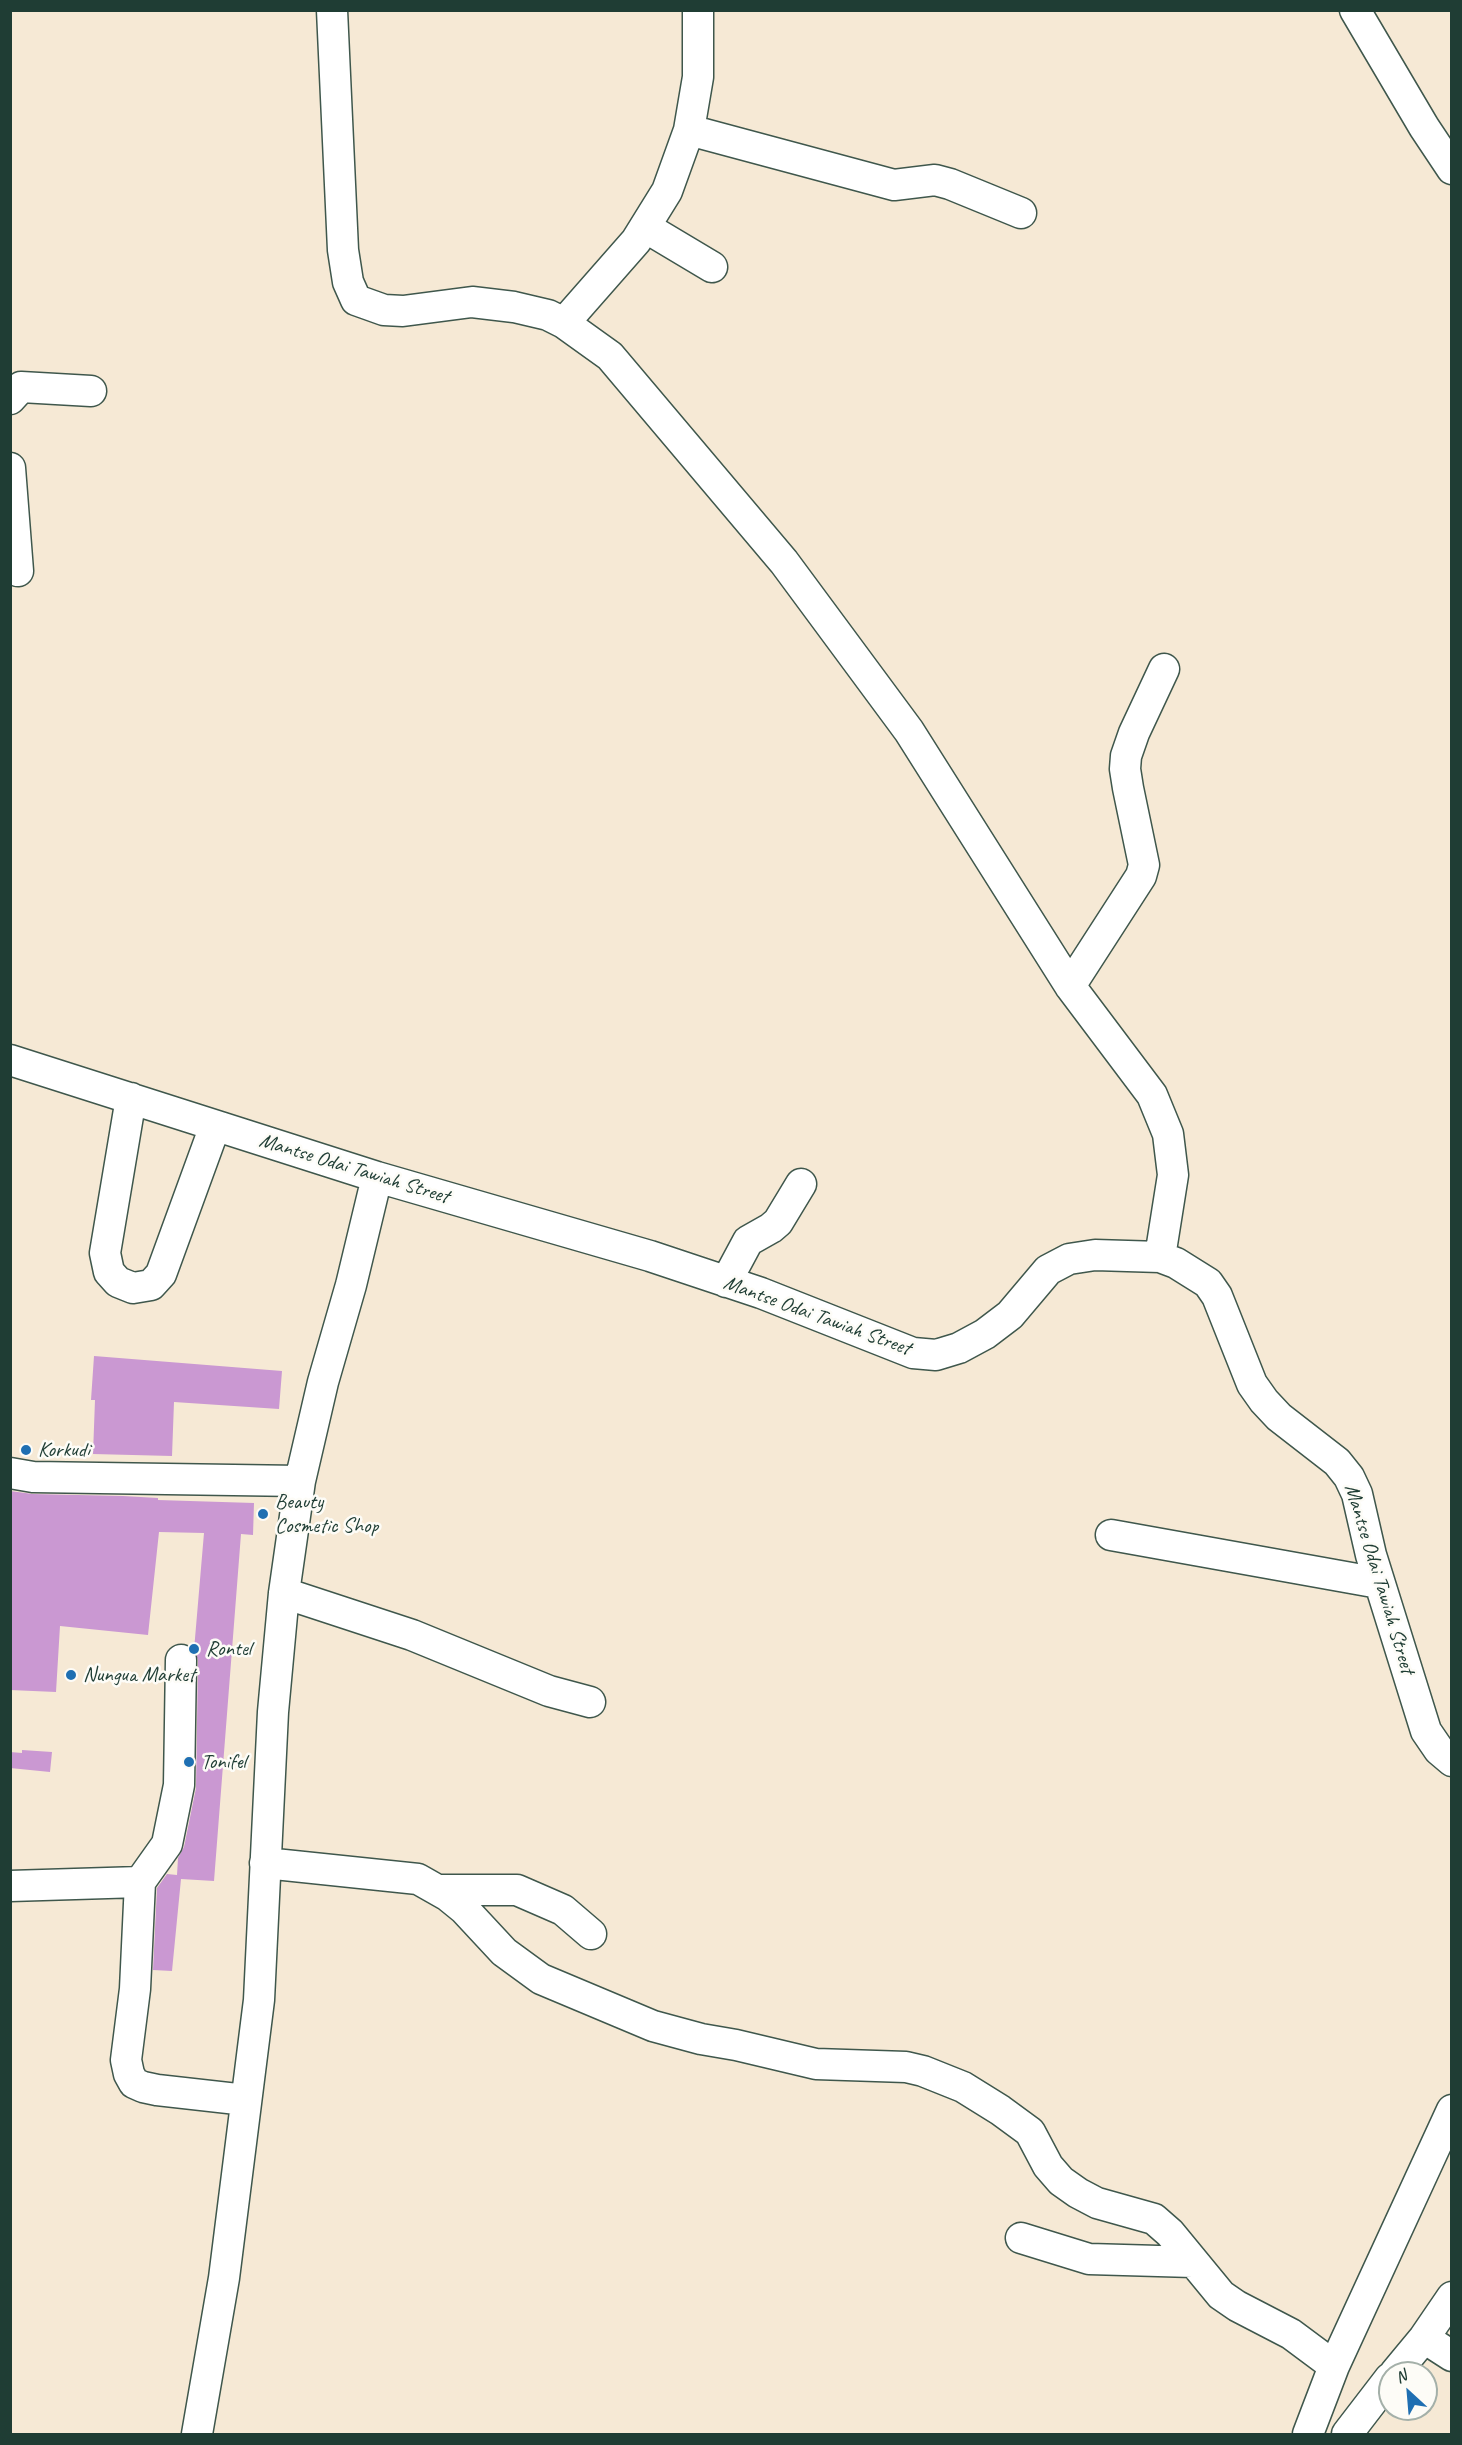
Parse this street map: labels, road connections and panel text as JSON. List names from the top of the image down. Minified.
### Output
{"streets":{"street":["Mantse Odai Tawiah Street"]},"places":["Korkudi","Beauty Cosmetic Shop","Rontel","Nungua Market","Tonifel"],"north":"top left"}
